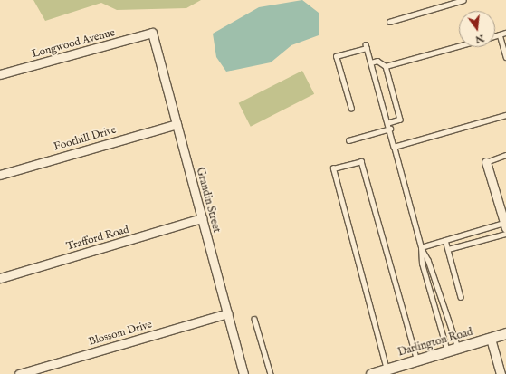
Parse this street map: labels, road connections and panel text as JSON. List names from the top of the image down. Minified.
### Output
{"streets":{"street":["Longwood Avenue","Foothill Drive","Grandin Street","Trafford Road","Blossom Drive","Darlington Road"]},"crossings":[["Longwood Avenue","Grandin Street"],["Foothill Drive","Grandin Street"],["Grandin Street","Trafford Road"],["Grandin Street","Blossom Drive"]],"north":"bottom"}
